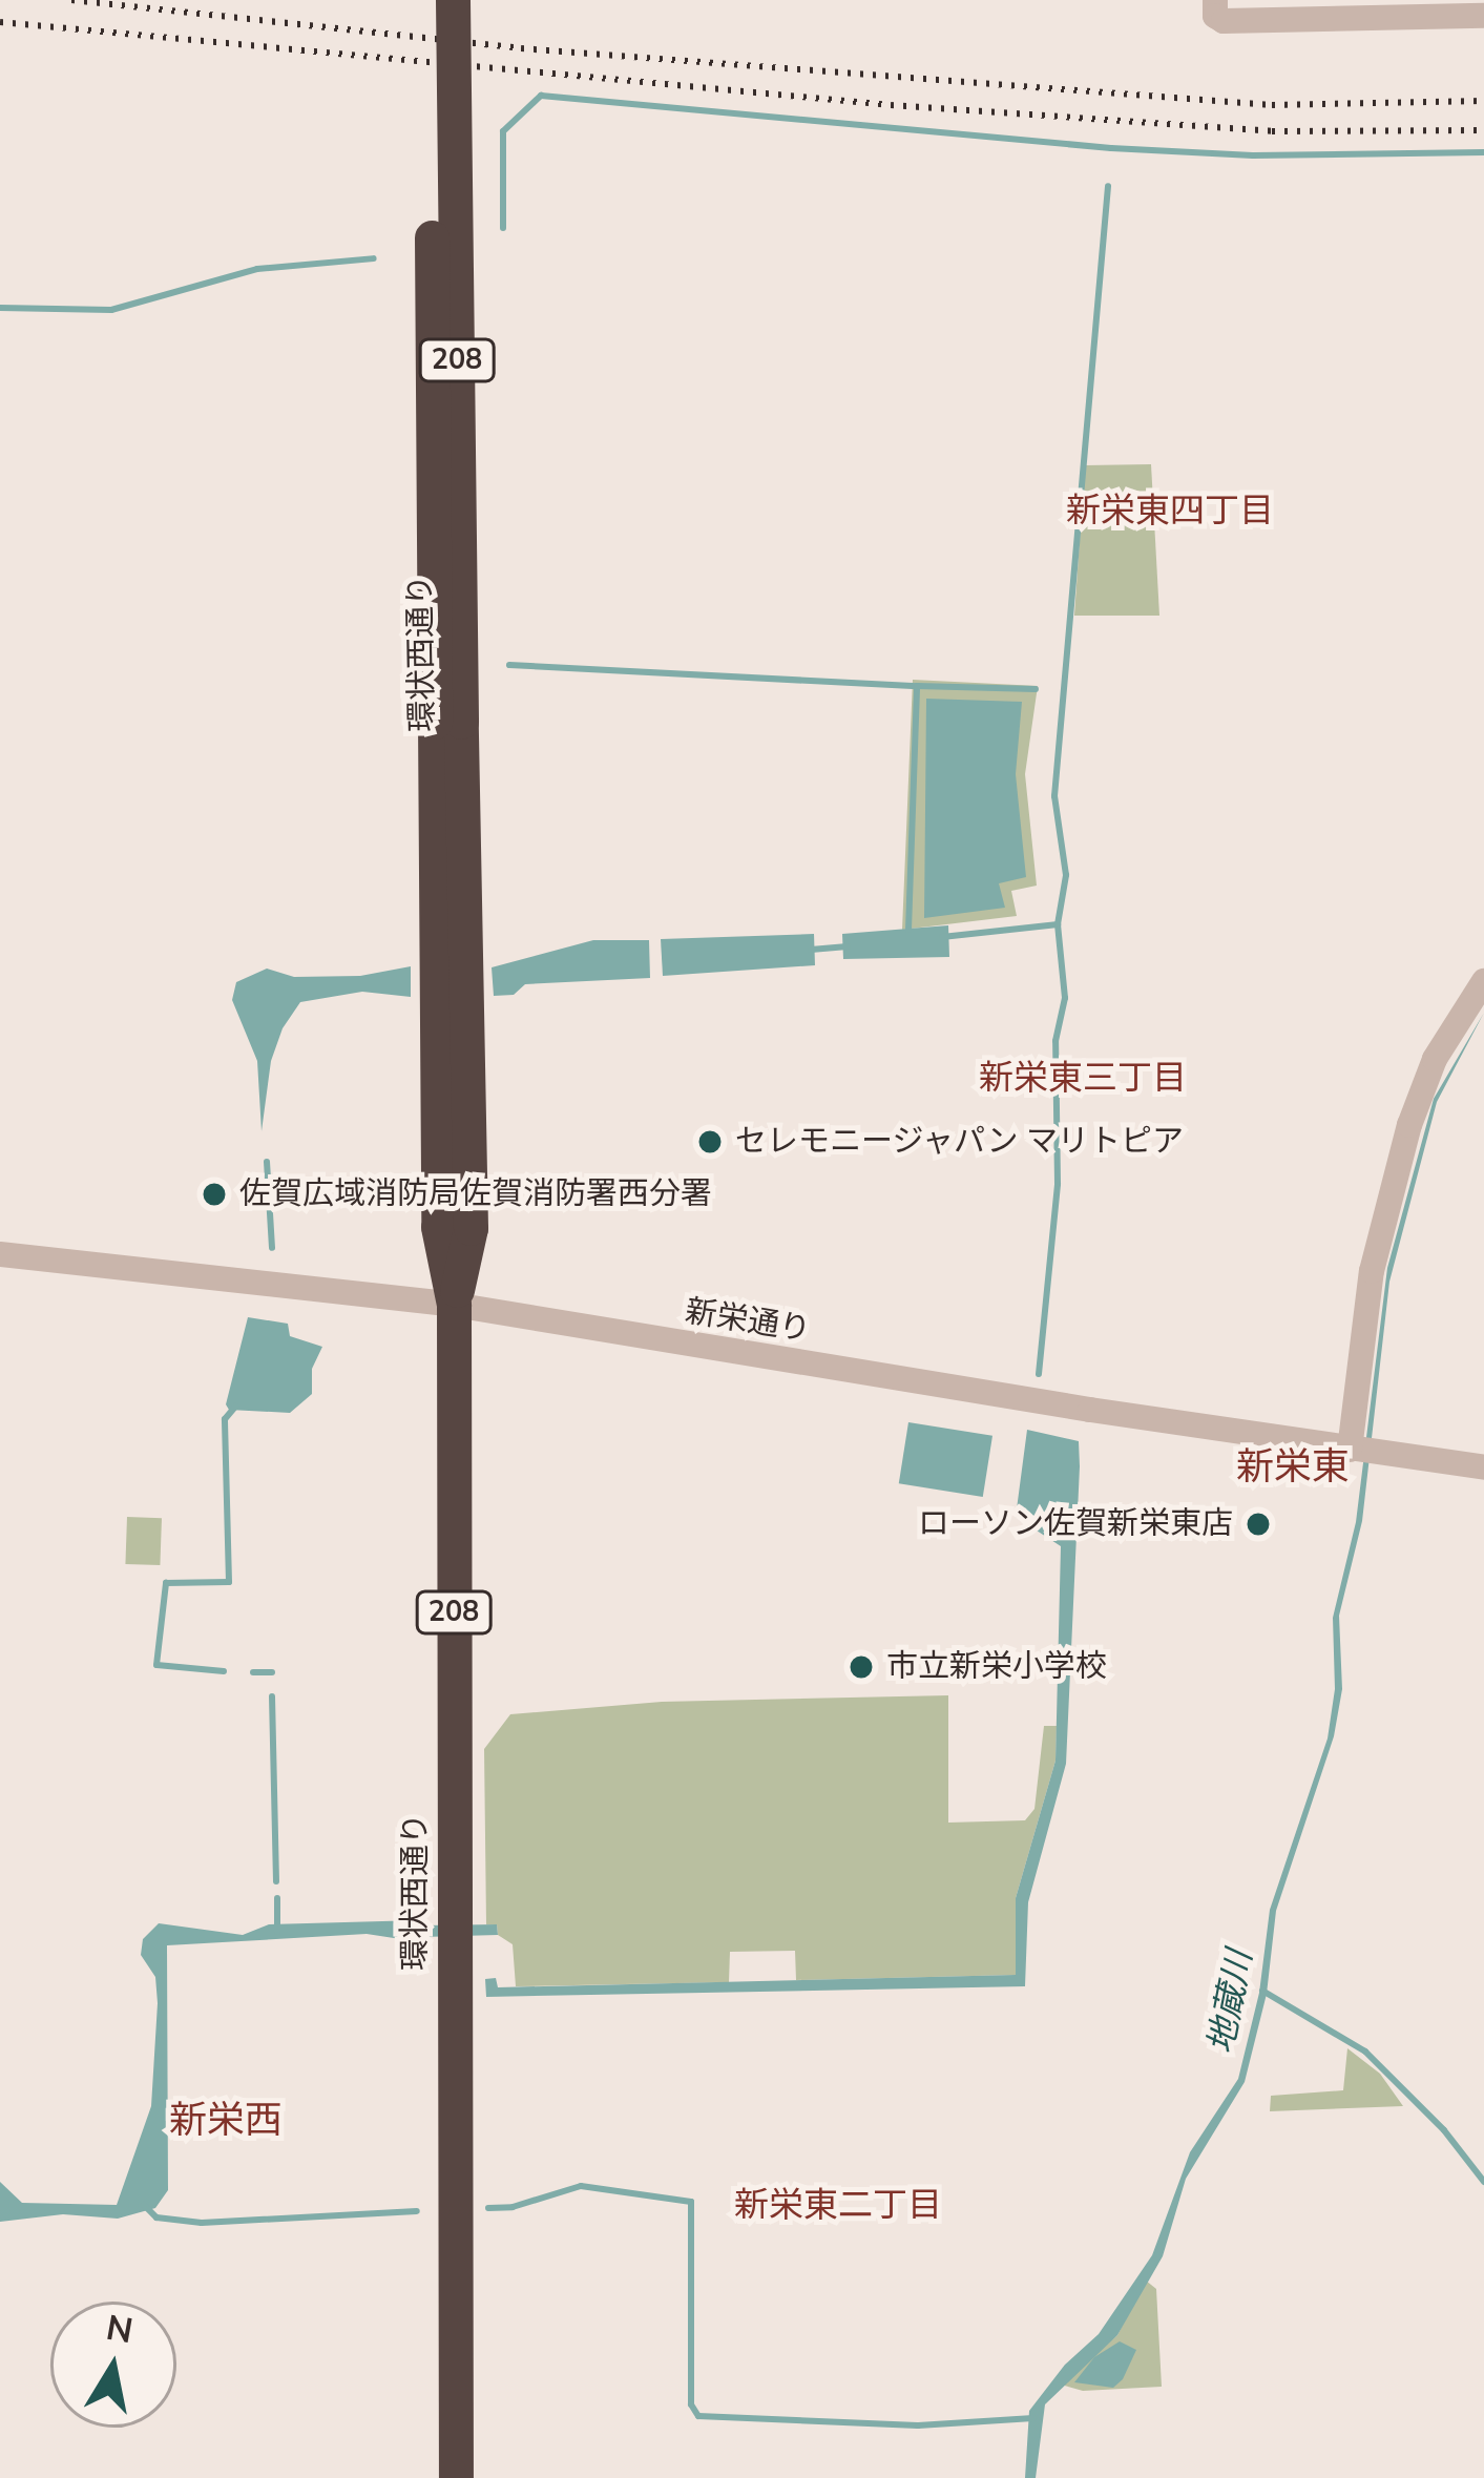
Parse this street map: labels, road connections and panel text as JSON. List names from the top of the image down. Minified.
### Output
{"streets":{"highway":["208","環状西通り"],"street":["新栄通り"]},"crossings":[["環状西通り","新栄通り"]],"districts":["新栄東四丁目","新栄東三丁目","新栄東","新栄西","新栄東二丁目"],"water":["地蔵川"],"places":["セレモニージャパン マリトピア","佐賀広域消防局佐賀消防署西分署","ローソン佐賀新栄東店","市立新栄小学校"],"north":"top"}
